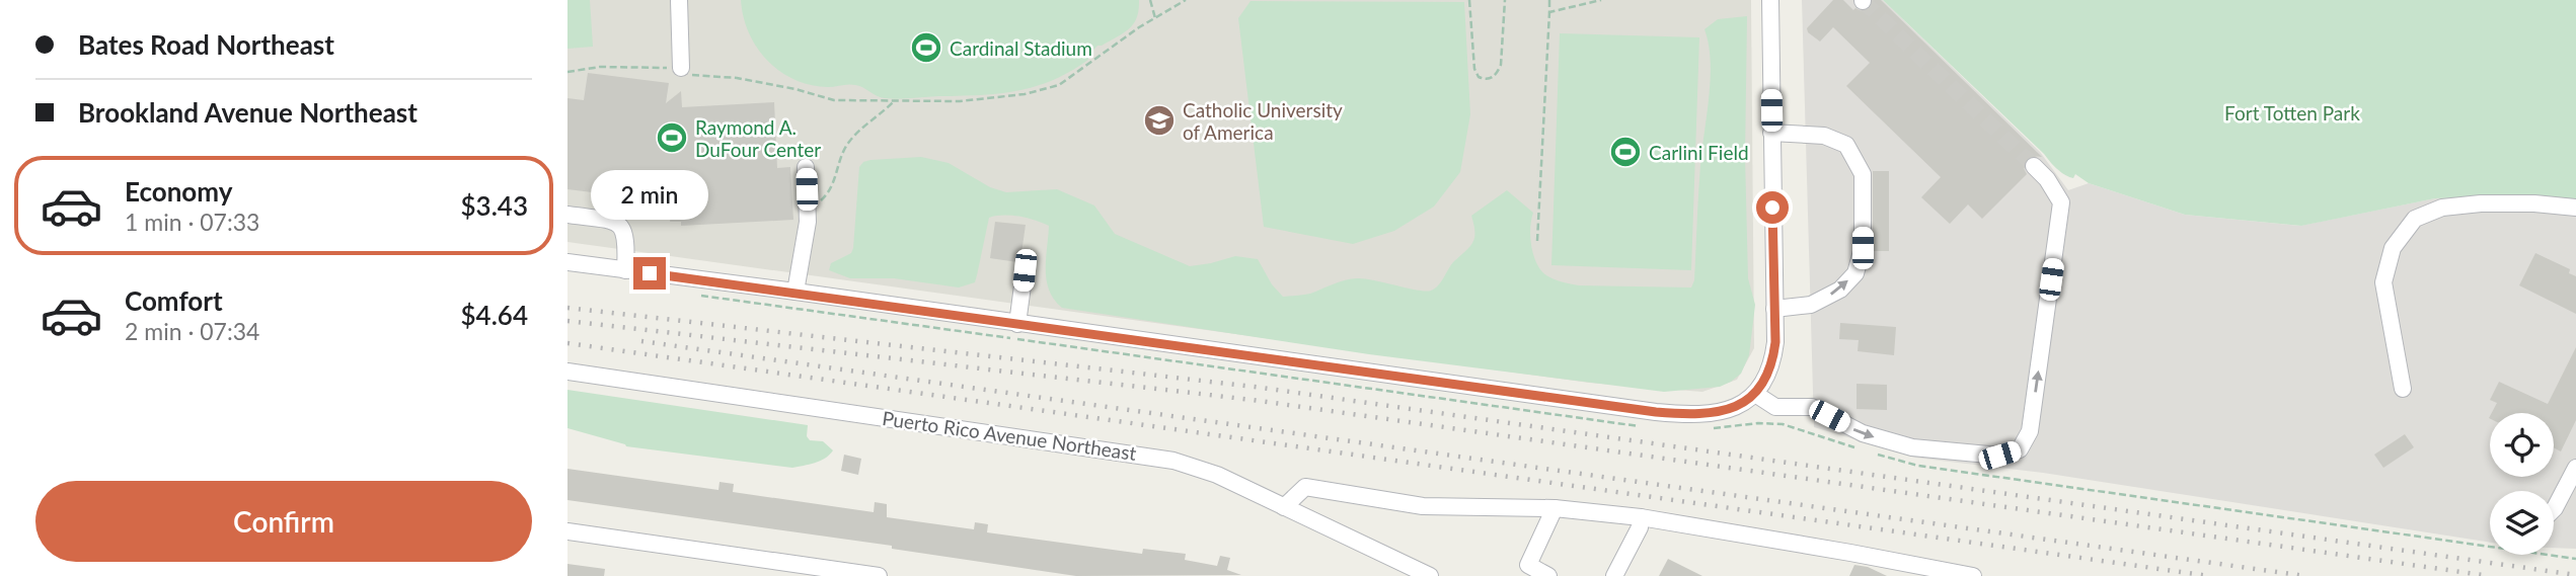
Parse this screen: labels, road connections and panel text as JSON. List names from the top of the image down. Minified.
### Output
{"streets":{"street":["Puerto Rico Avenue Northeast"]},"parks":["Fort Totten Park"],"places":{"sports":["Cardinal Stadium","Raymond A. DuFour Center","Carlini Field"],"school or university":["Catholic University of America"]},"page":{"banner":["Bates Road Northeast","Brookland Avenue Northeast"],"list":[{"name":"Economy","note":"1 min · 07:33","value":"$3.43"},{"name":"Comfort","note":"2 min · 07:34","value":"$4.64"}],"bubble":"2 min","buttons":"Confirm"}}
